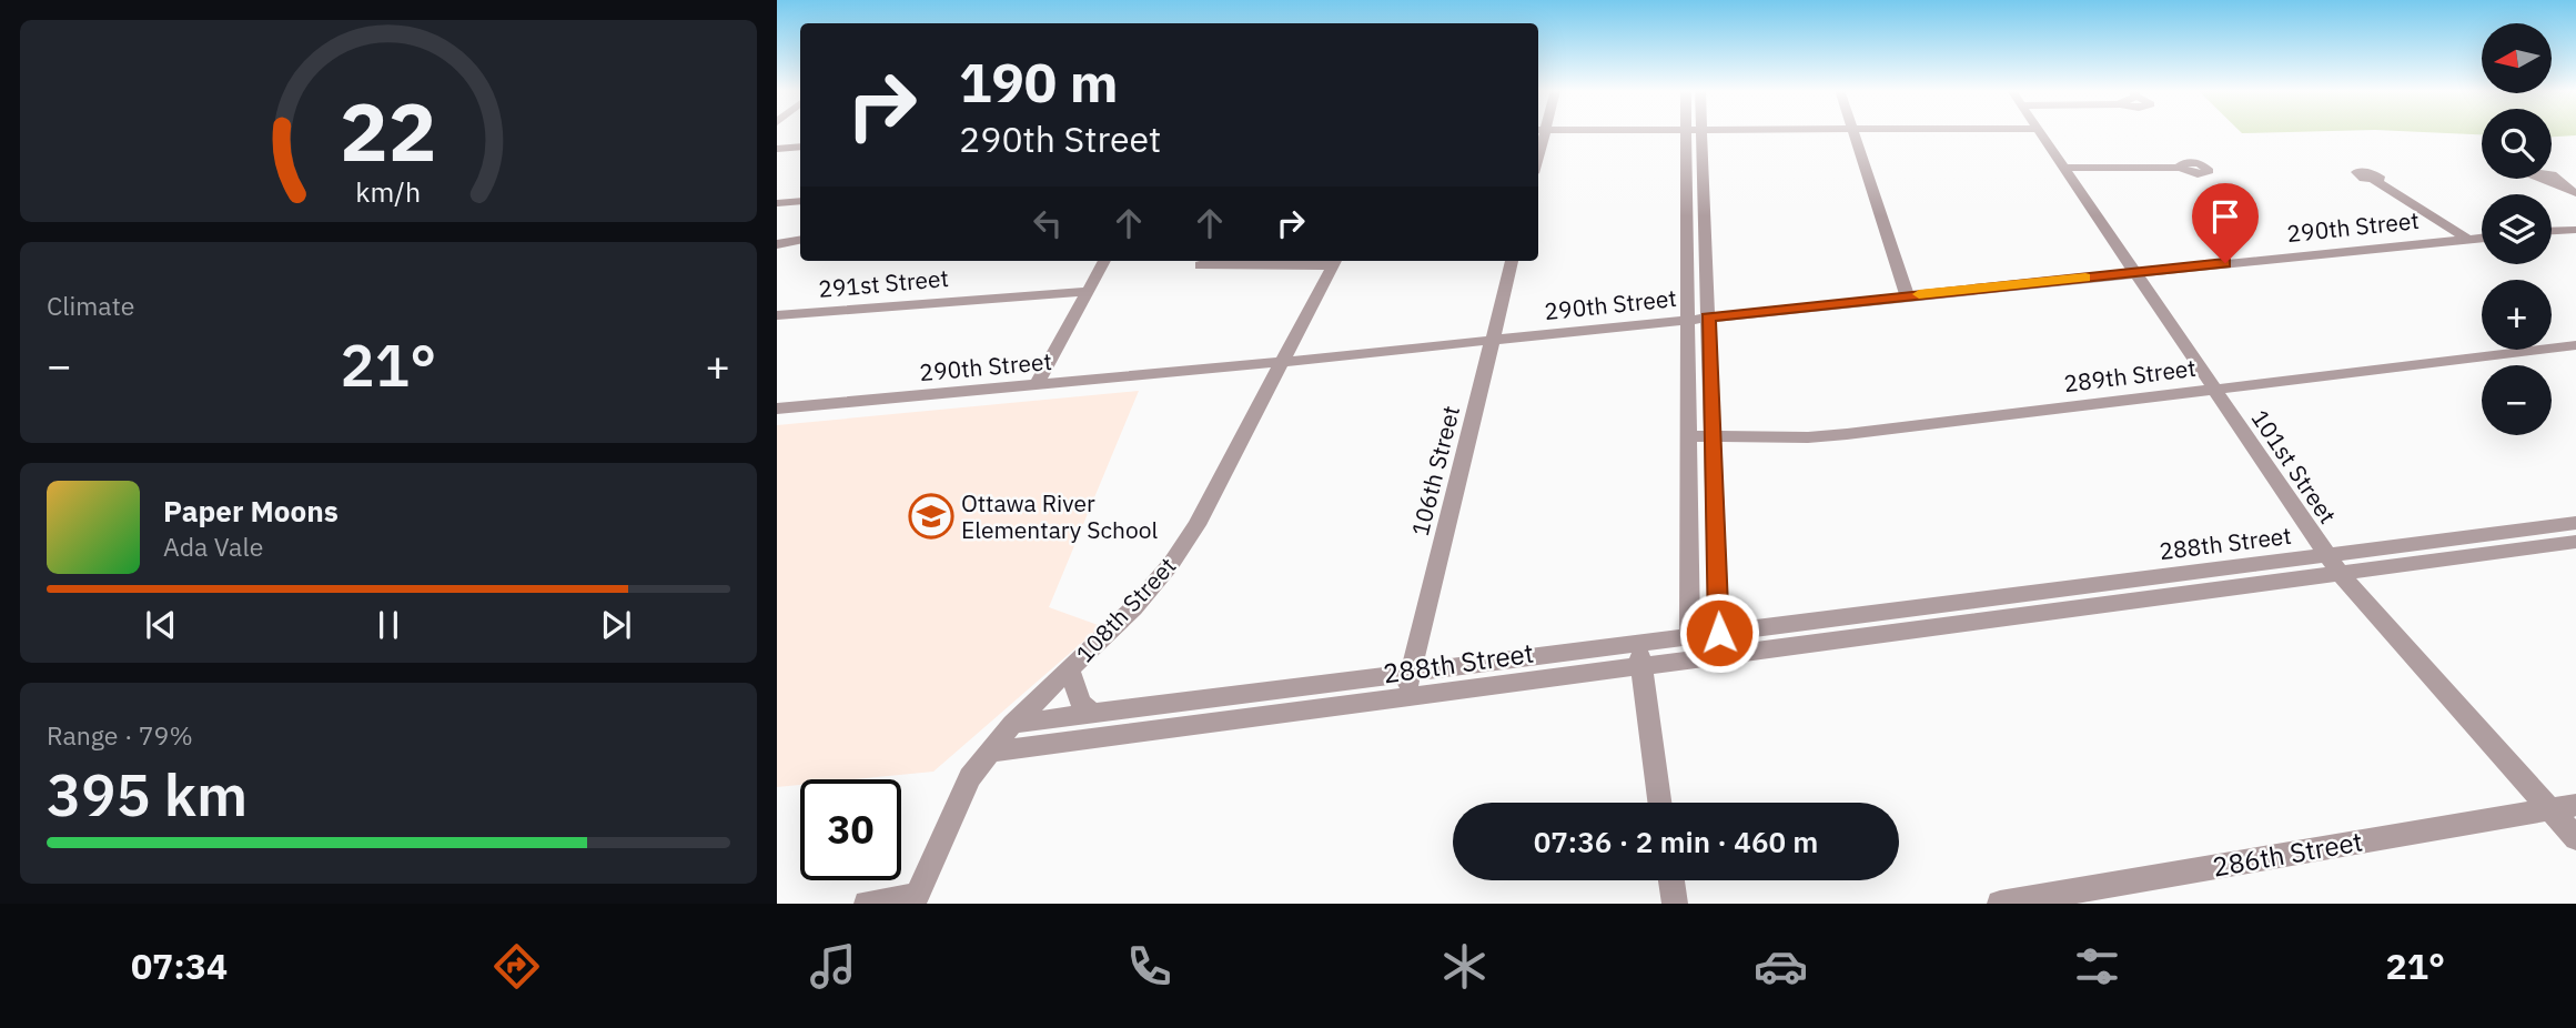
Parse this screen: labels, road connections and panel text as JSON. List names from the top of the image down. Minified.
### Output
{"streets":{"street":["290th Street","291st Street","289th Street","101st Street","106th Street","288th Street","108th Street","286th Street"]},"crossings":[["290th Street","101st Street"],["290th Street","106th Street"],["290th Street","108th Street"],["289th Street","101st Street"],["101st Street","288th Street"],["101st Street","286th Street"],["106th Street","288th Street"],["288th Street","108th Street"]],"places":{"school or university":["Ottawa River Elementary School"]},"north":"left","page":{"map_buttons":["+","−"],"turn":["190 m","290th Street"],"tile":["Climate",["Range · 79%","395 km"]],"heat":["−","21°","+"],"song":["Paper Moons","Ada Vale"],"limit":"30","trip":"07:36 · 2 min · 460 m","tabs":["07:34","21°"],"gauge":["22","km/h"]}}
